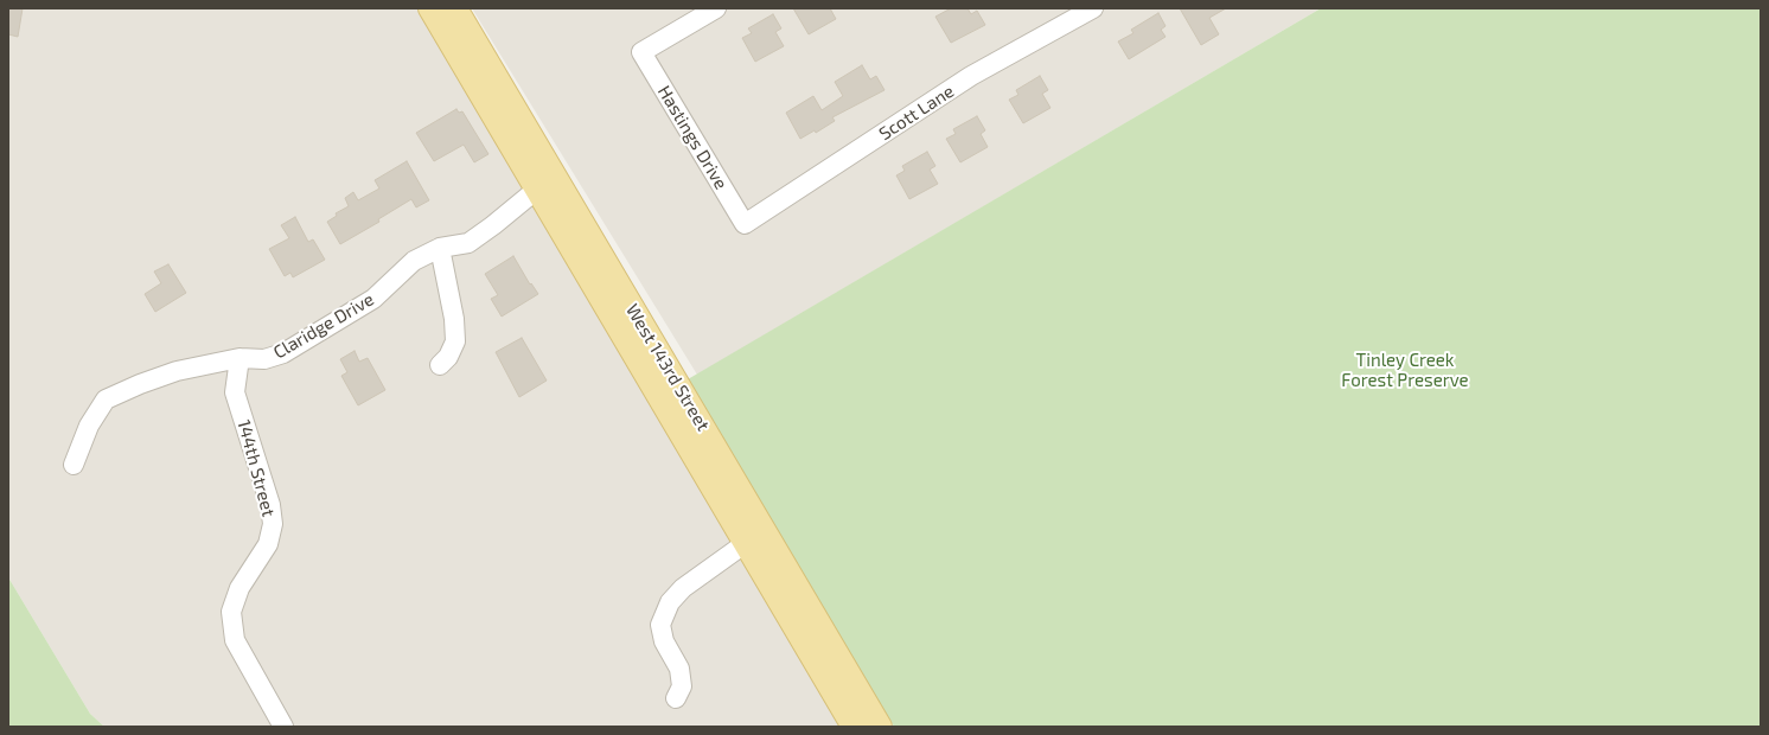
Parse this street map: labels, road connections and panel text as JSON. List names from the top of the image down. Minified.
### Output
{"streets":{"main road":["West 143rd Street"],"street":["Scott Lane","Hastings Drive","Claridge Drive","144th Street"]},"crossings":[["Scott Lane","Hastings Drive"],["Claridge Drive","West 143rd Street"],["Claridge Drive","144th Street"]],"parks":["Tinley Creek Forest Preserve"]}
